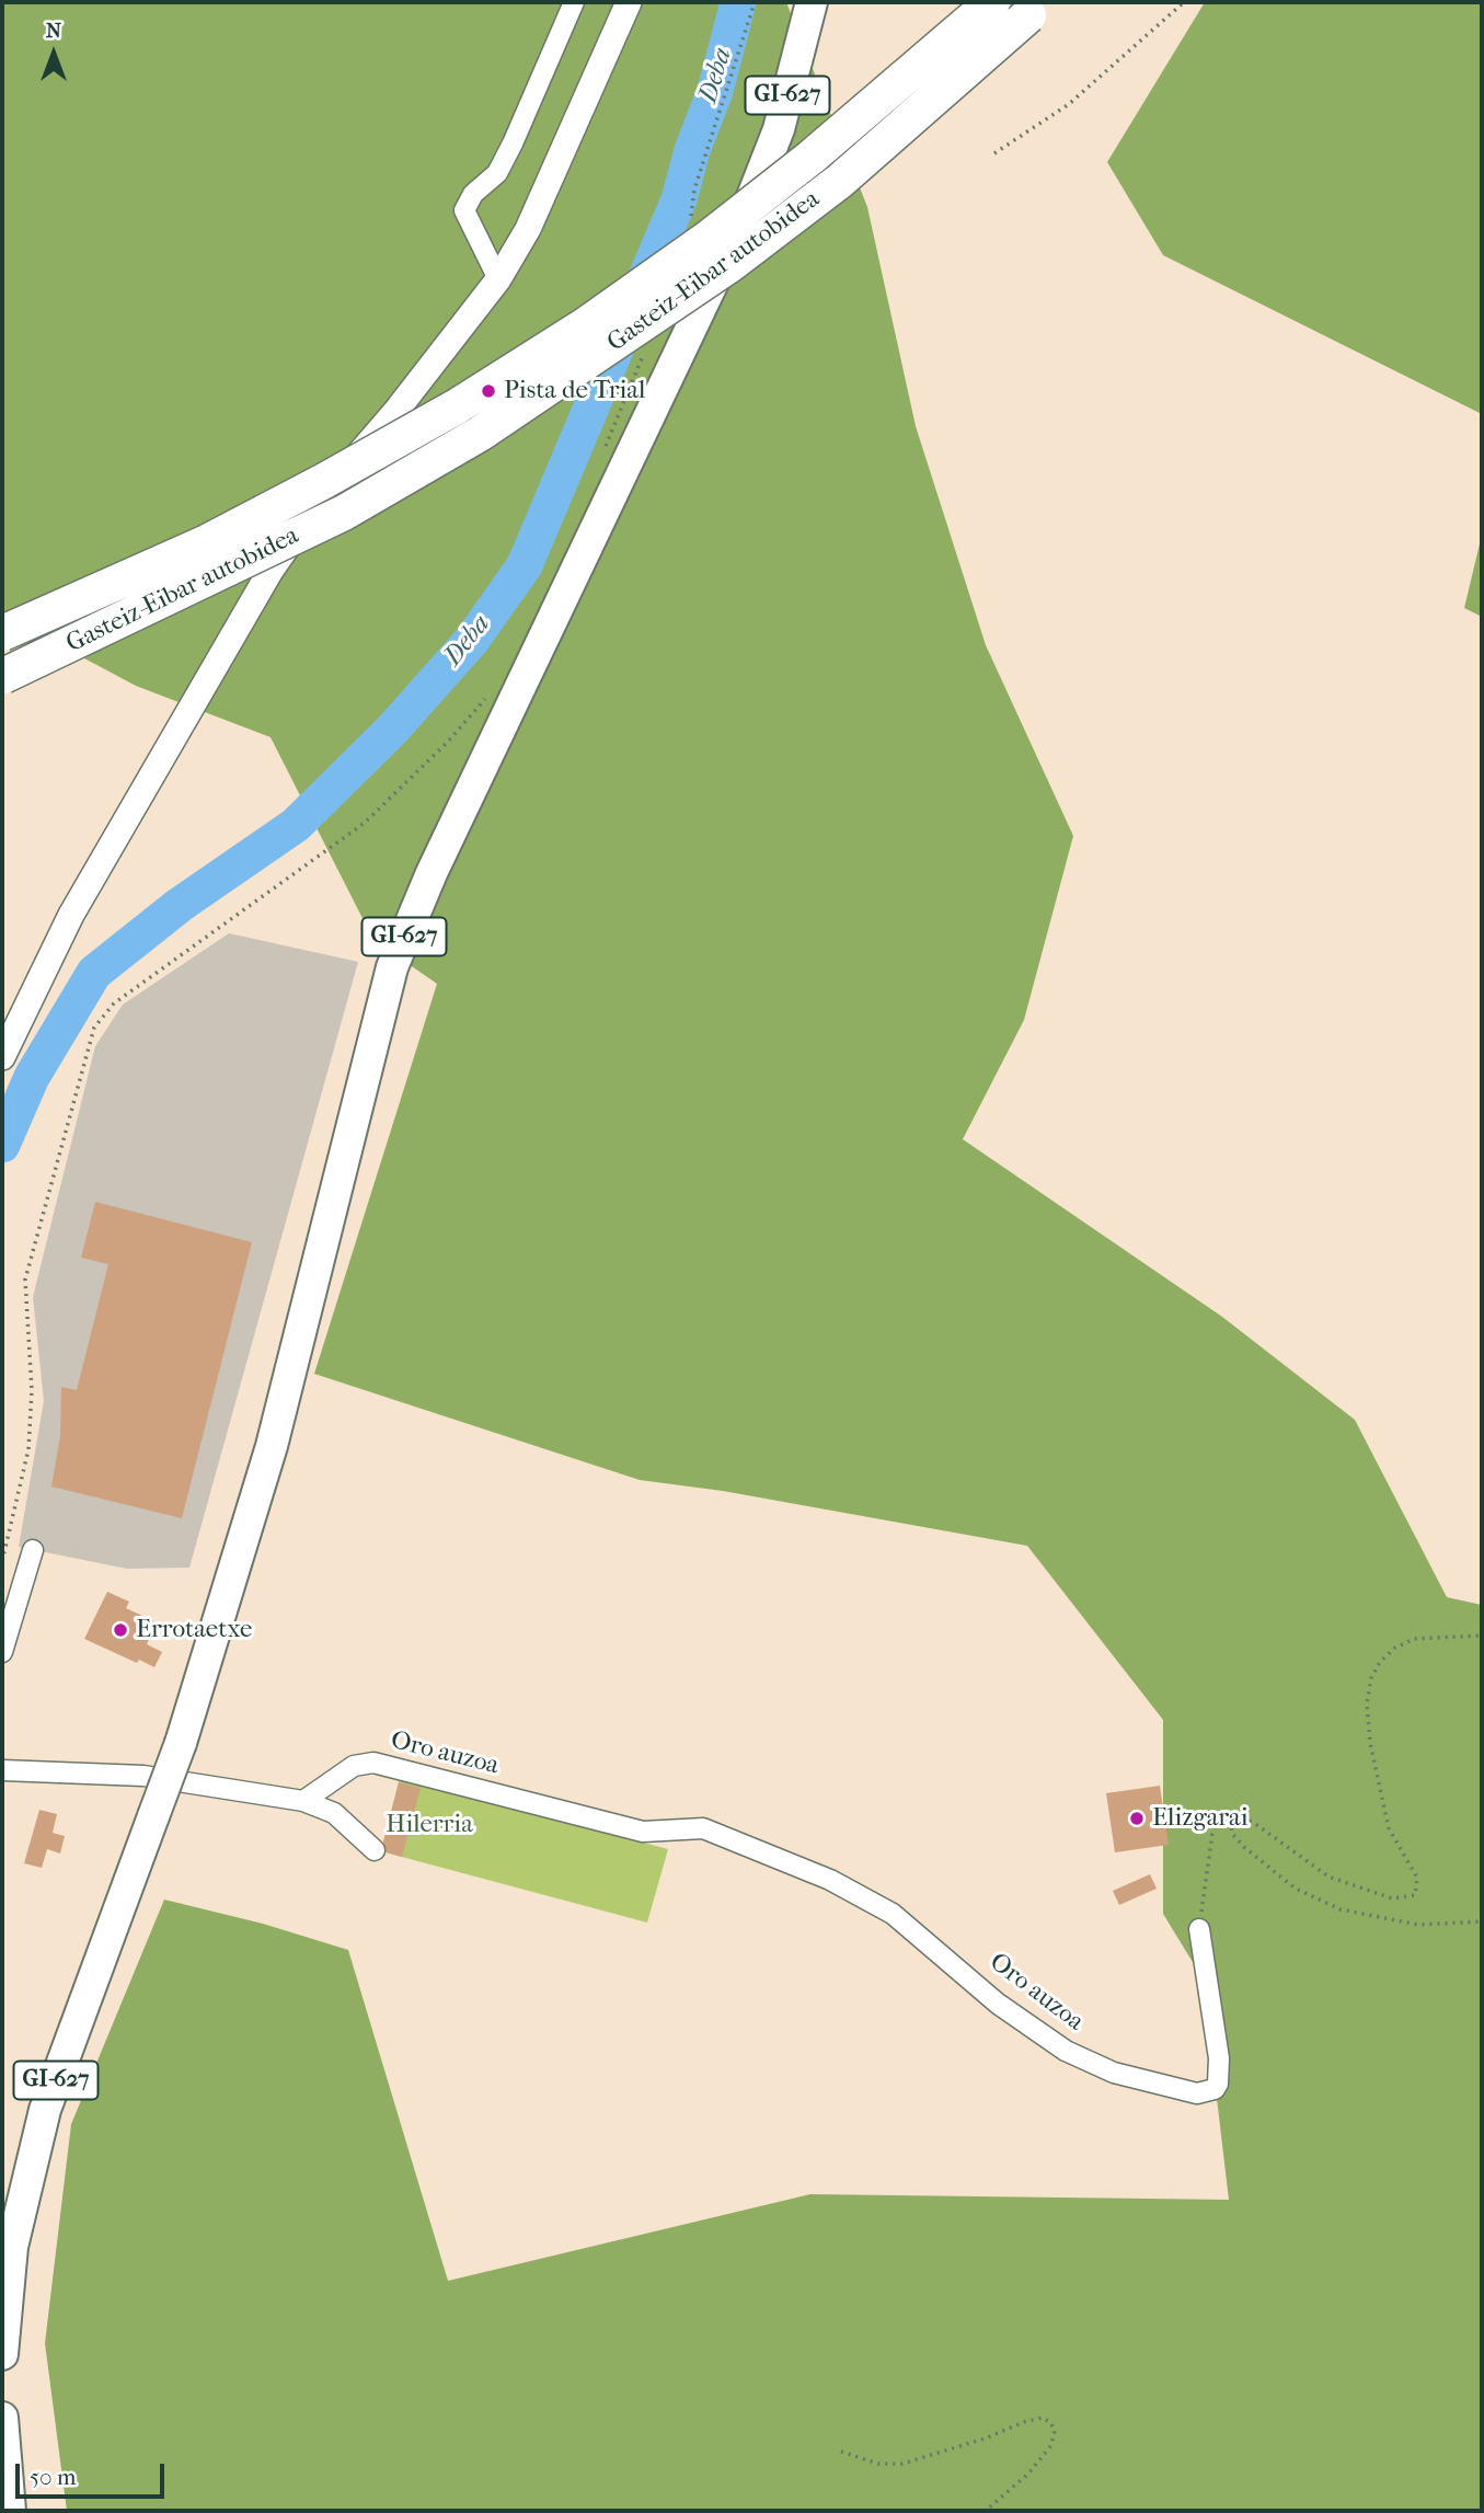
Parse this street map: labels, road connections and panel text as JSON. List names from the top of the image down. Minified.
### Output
{"streets":{"highway":["Gasteiz-Eibar autobidea"],"main road":["GI-627"],"street":["Oro auzoa"]},"water":["Deba"],"parks":["Hilerria"],"places":["Pista de Trial","Errotaetxe","Elizgarai"],"scale_bar":"50 m","north":"top"}
